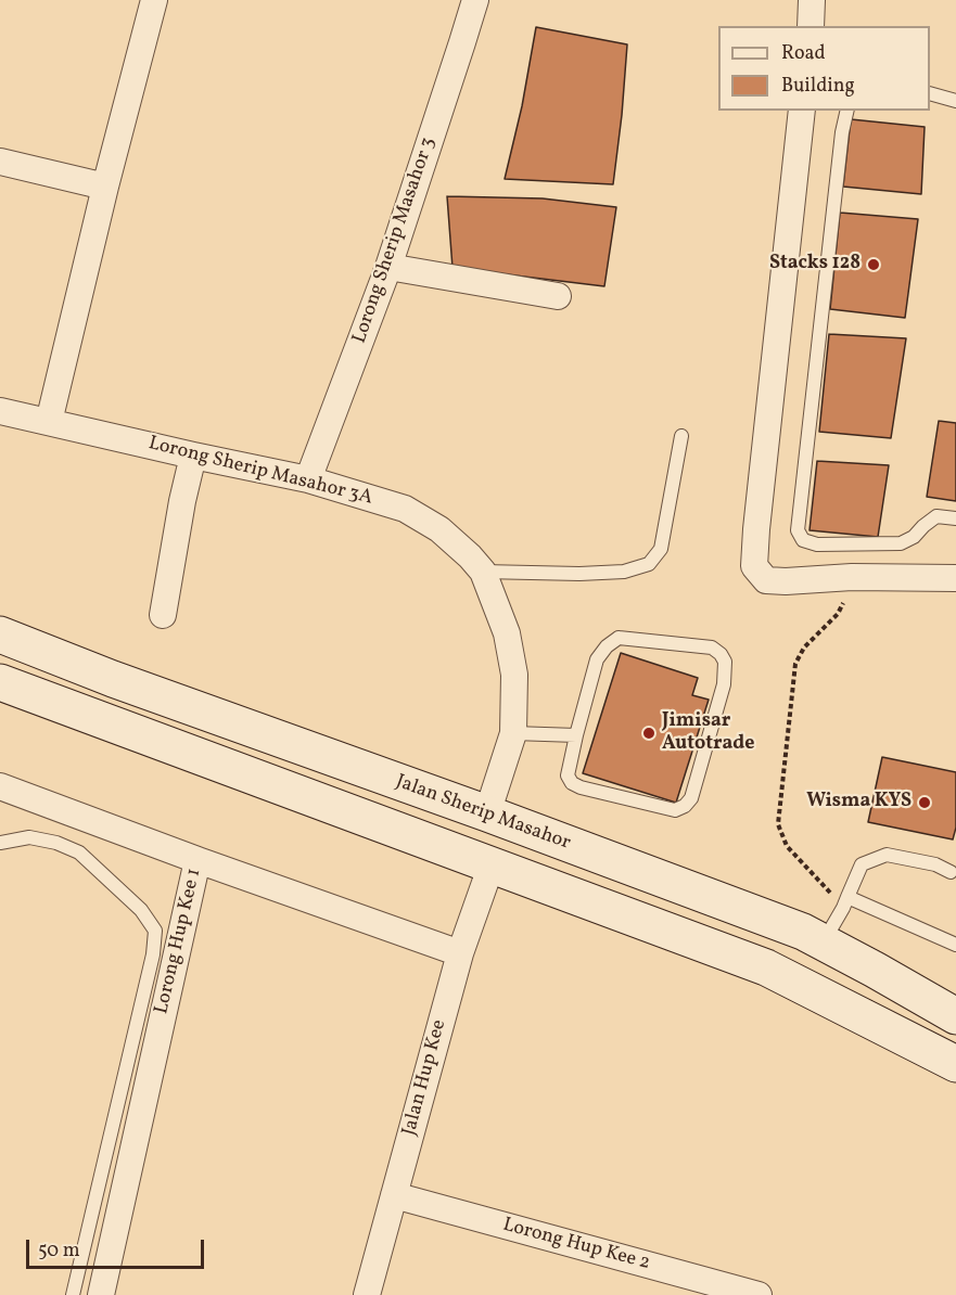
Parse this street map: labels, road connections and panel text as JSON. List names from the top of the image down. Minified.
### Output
{"streets":{"main road":["Jalan Sherip Masahor"],"street":["Lorong Sherip Masahor 3","Lorong Sherip Masahor 3A","Lorong Hup Kee 1","Jalan Hup Kee","Lorong Hup Kee 2"]},"crossings":[["Lorong Sherip Masahor 3","Lorong Sherip Masahor 3A"],["Lorong Sherip Masahor 3A","Jalan Sherip Masahor"],["Lorong Hup Kee 1","Jalan Hup Kee"],["Jalan Hup Kee","Lorong Hup Kee 2"]],"places":["Stacks 128","Jimisar Autotrade","Wisma KYS"],"legend":["Road","Building"],"scale_bar":"50 m"}
